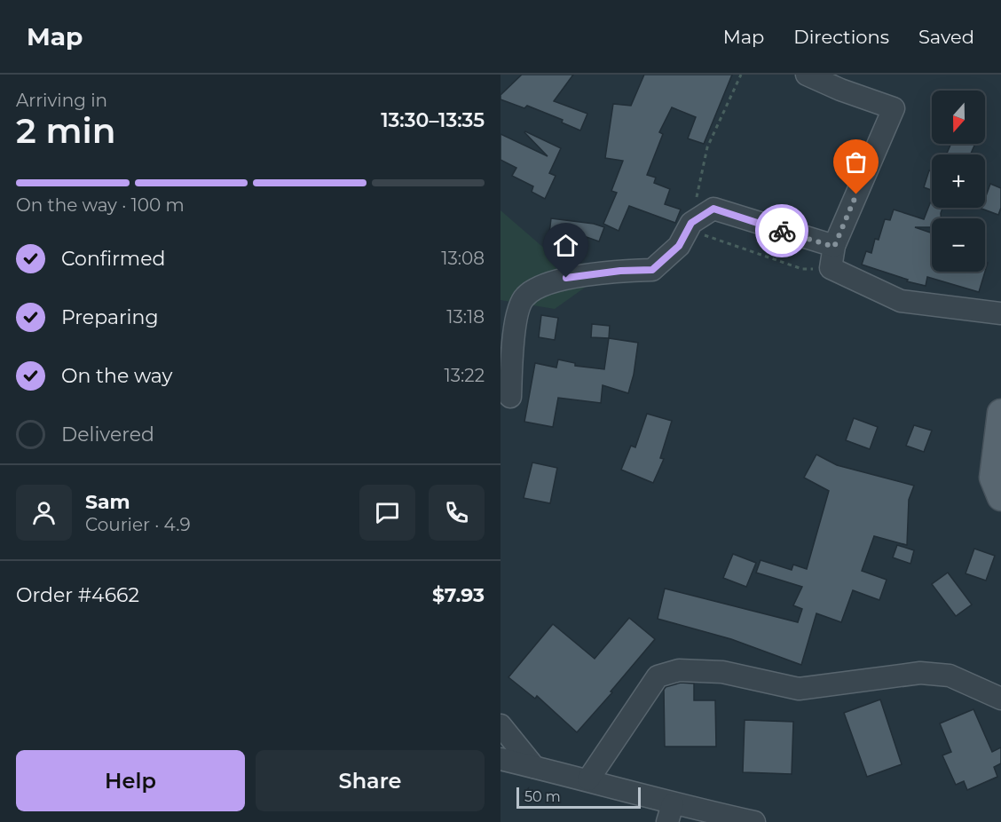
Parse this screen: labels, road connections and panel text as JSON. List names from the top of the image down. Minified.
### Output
{"scale_bar":"50 m","north":"bottom","page":{"header":"Map","nav":["Map","Directions","Saved"],"heading":["2 min","Arriving in","13:30–13:35"],"panel":["Sam","Courier · 4.9","Order #4662","$7.93"],"map_buttons":["+","−"],"bar":"On the way · 100 m","list":[["Confirmed","13:08"],["Preparing","13:18"],["On the way","13:22"],"Delivered"],"buttons":["Help","Share"],"scale":"50 m"}}
